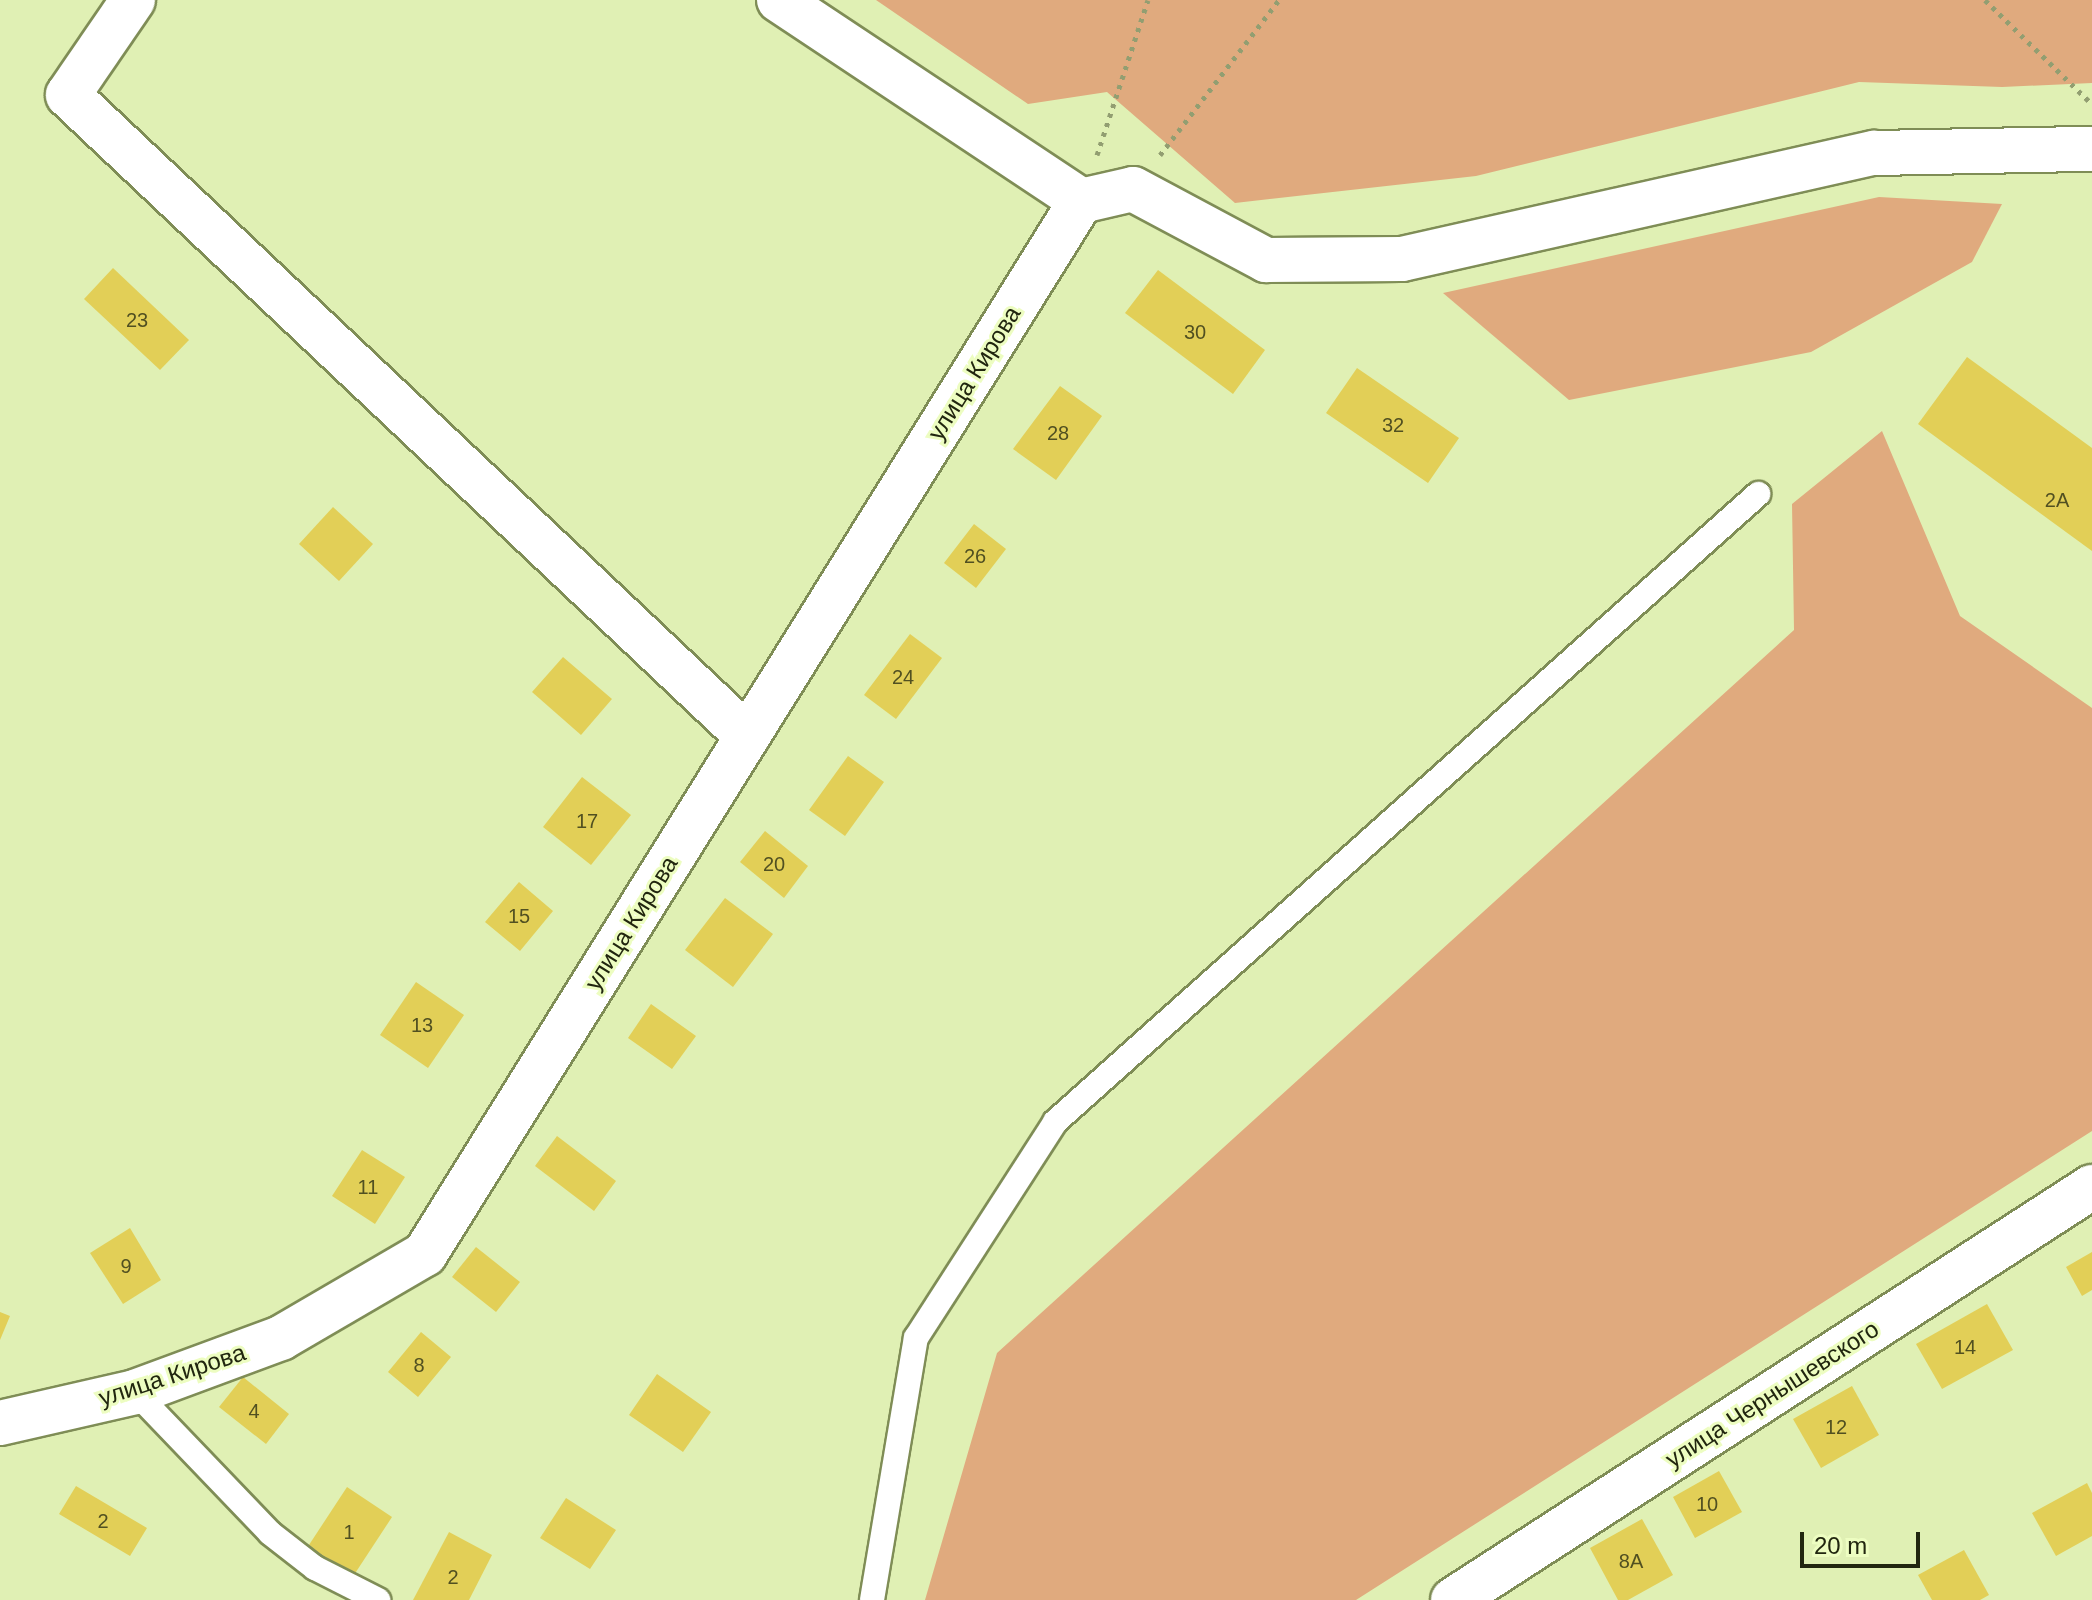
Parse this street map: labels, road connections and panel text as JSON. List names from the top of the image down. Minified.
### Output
{"streets":{"street":["улица Кирова","улица Чернышевского"]},"house_numbers":["23","30","32","28","2А","26","24","17","20","15","13","11","9","14","8","4","12","10","2","1","8А","2"],"scale_bar":"20 m"}
